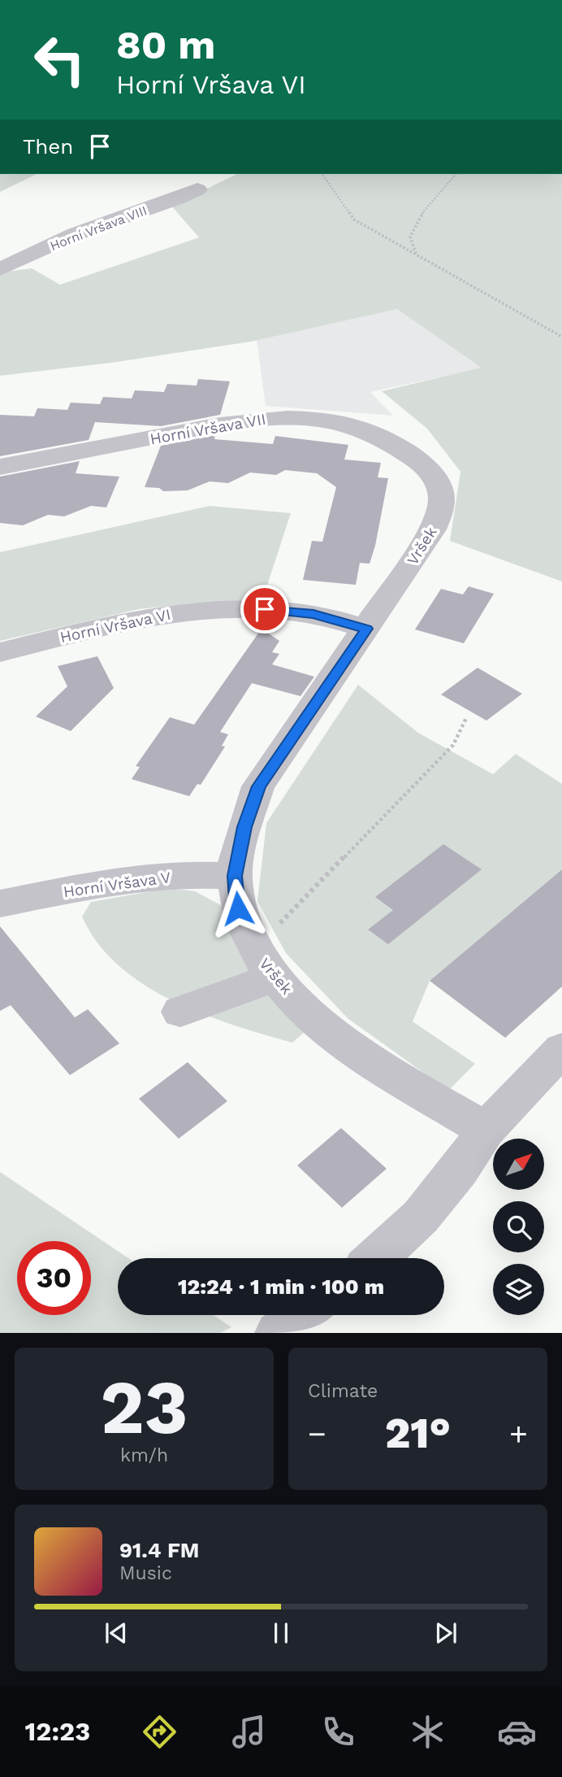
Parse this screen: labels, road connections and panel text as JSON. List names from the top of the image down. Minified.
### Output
{"streets":{"street":["Horní Vršava VIII","Horní Vršava VII","Vršek","Horní Vršava VI","Horní Vršava V"]},"crossings":[["Horní Vršava VII","Vršek"],["Vršek","Horní Vršava VI"],["Vršek","Horní Vršava V"]],"north":"top right","page":{"turn":["80 m","Horní Vršava VI"],"then":"Then","limit":"30","trip":"12:24 · 1 min · 100 m","tile":[["23","km/h"],"Climate"],"heat":["−","21°","+"],"song":["91.4 FM","Music"],"tabs":"12:23"}}
